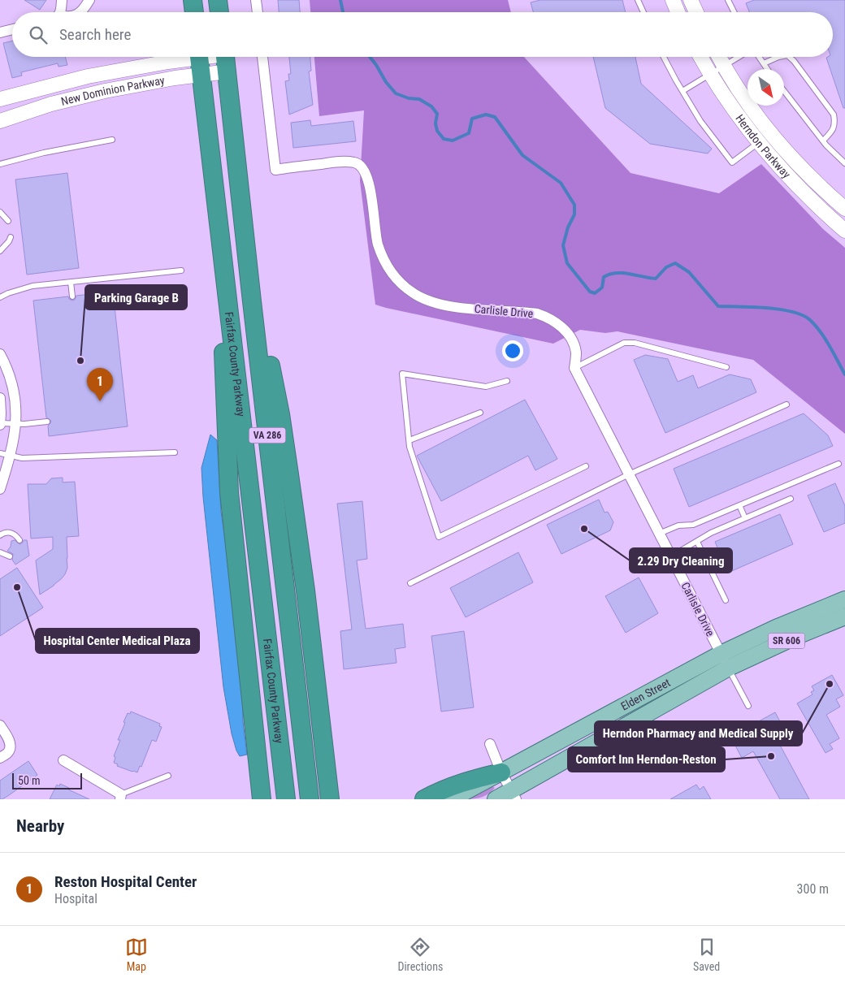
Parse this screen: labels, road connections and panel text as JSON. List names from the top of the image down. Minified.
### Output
{"streets":{"highway":["Fairfax County Parkway","VA 286"],"main road":["New Dominion Parkway","Herndon Parkway","SR 606","Elden Street"],"street":["Carlisle Drive"]},"crossings":[["New Dominion Parkway","Fairfax County Parkway"],["Carlisle Drive","Elden Street"]],"places":["Parking Garage B","2.29 Dry Cleaning","Hospital Center Medical Plaza","Herndon Pharmacy and Medical Supply","Comfort Inn Herndon-Reston"],"scale_bar":"50 m","north":"bottom right","page":{"search":"Search here","pins":"1","scale":"50 m","heading":"Nearby","list":[{"mark":"1","name":"Reston Hospital Center","note":"Hospital","value":"300 m"}],"nav":["Map","Directions","Saved"]}}
